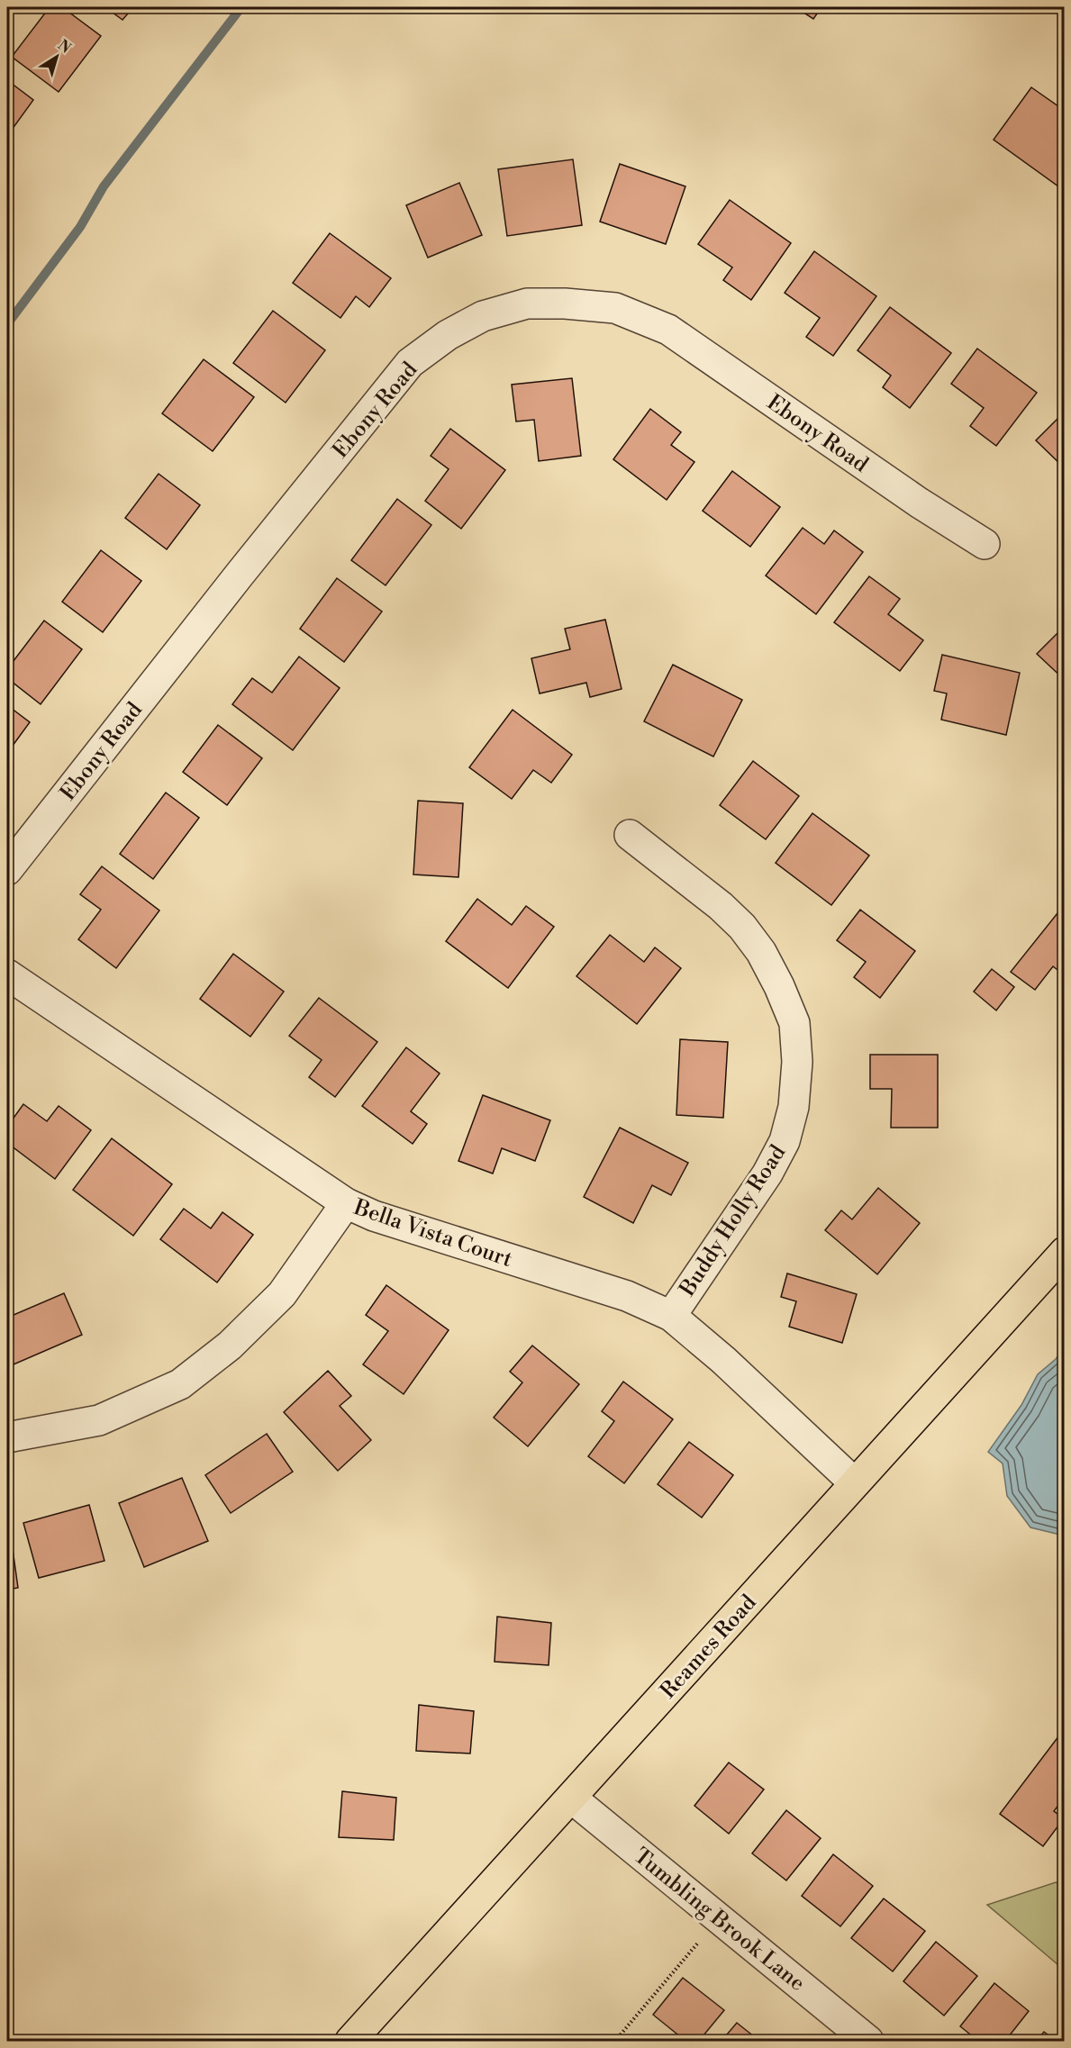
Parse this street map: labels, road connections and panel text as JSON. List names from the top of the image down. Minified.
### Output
{"streets":{"main road":["Reames Road"],"street":["Ebony Road","Buddy Holly Road","Bella Vista Court","Tumbling Brook Lane"]},"crossings":[["Buddy Holly Road","Bella Vista Court"],["Bella Vista Court","Reames Road"],["Reames Road","Tumbling Brook Lane"]],"north":"top right"}
